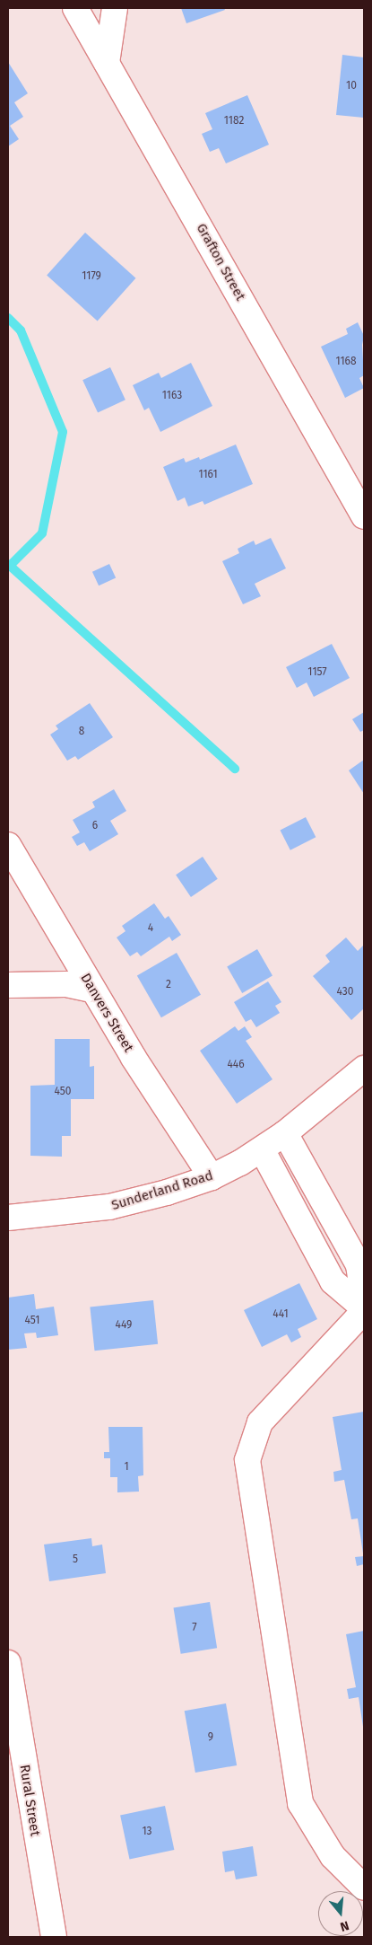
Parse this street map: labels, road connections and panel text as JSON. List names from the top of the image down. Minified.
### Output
{"streets":{"main road":["Grafton Street","Danvers Street","Sunderland Road","Rural Street"]},"crossings":[["Danvers Street","Sunderland Road"]],"house_numbers":["10","1182","1179","1168","1163","1161","1157","8","6","4","2","430","446","450","441","451","449","1","5","7","9","13"],"north":"bottom"}
